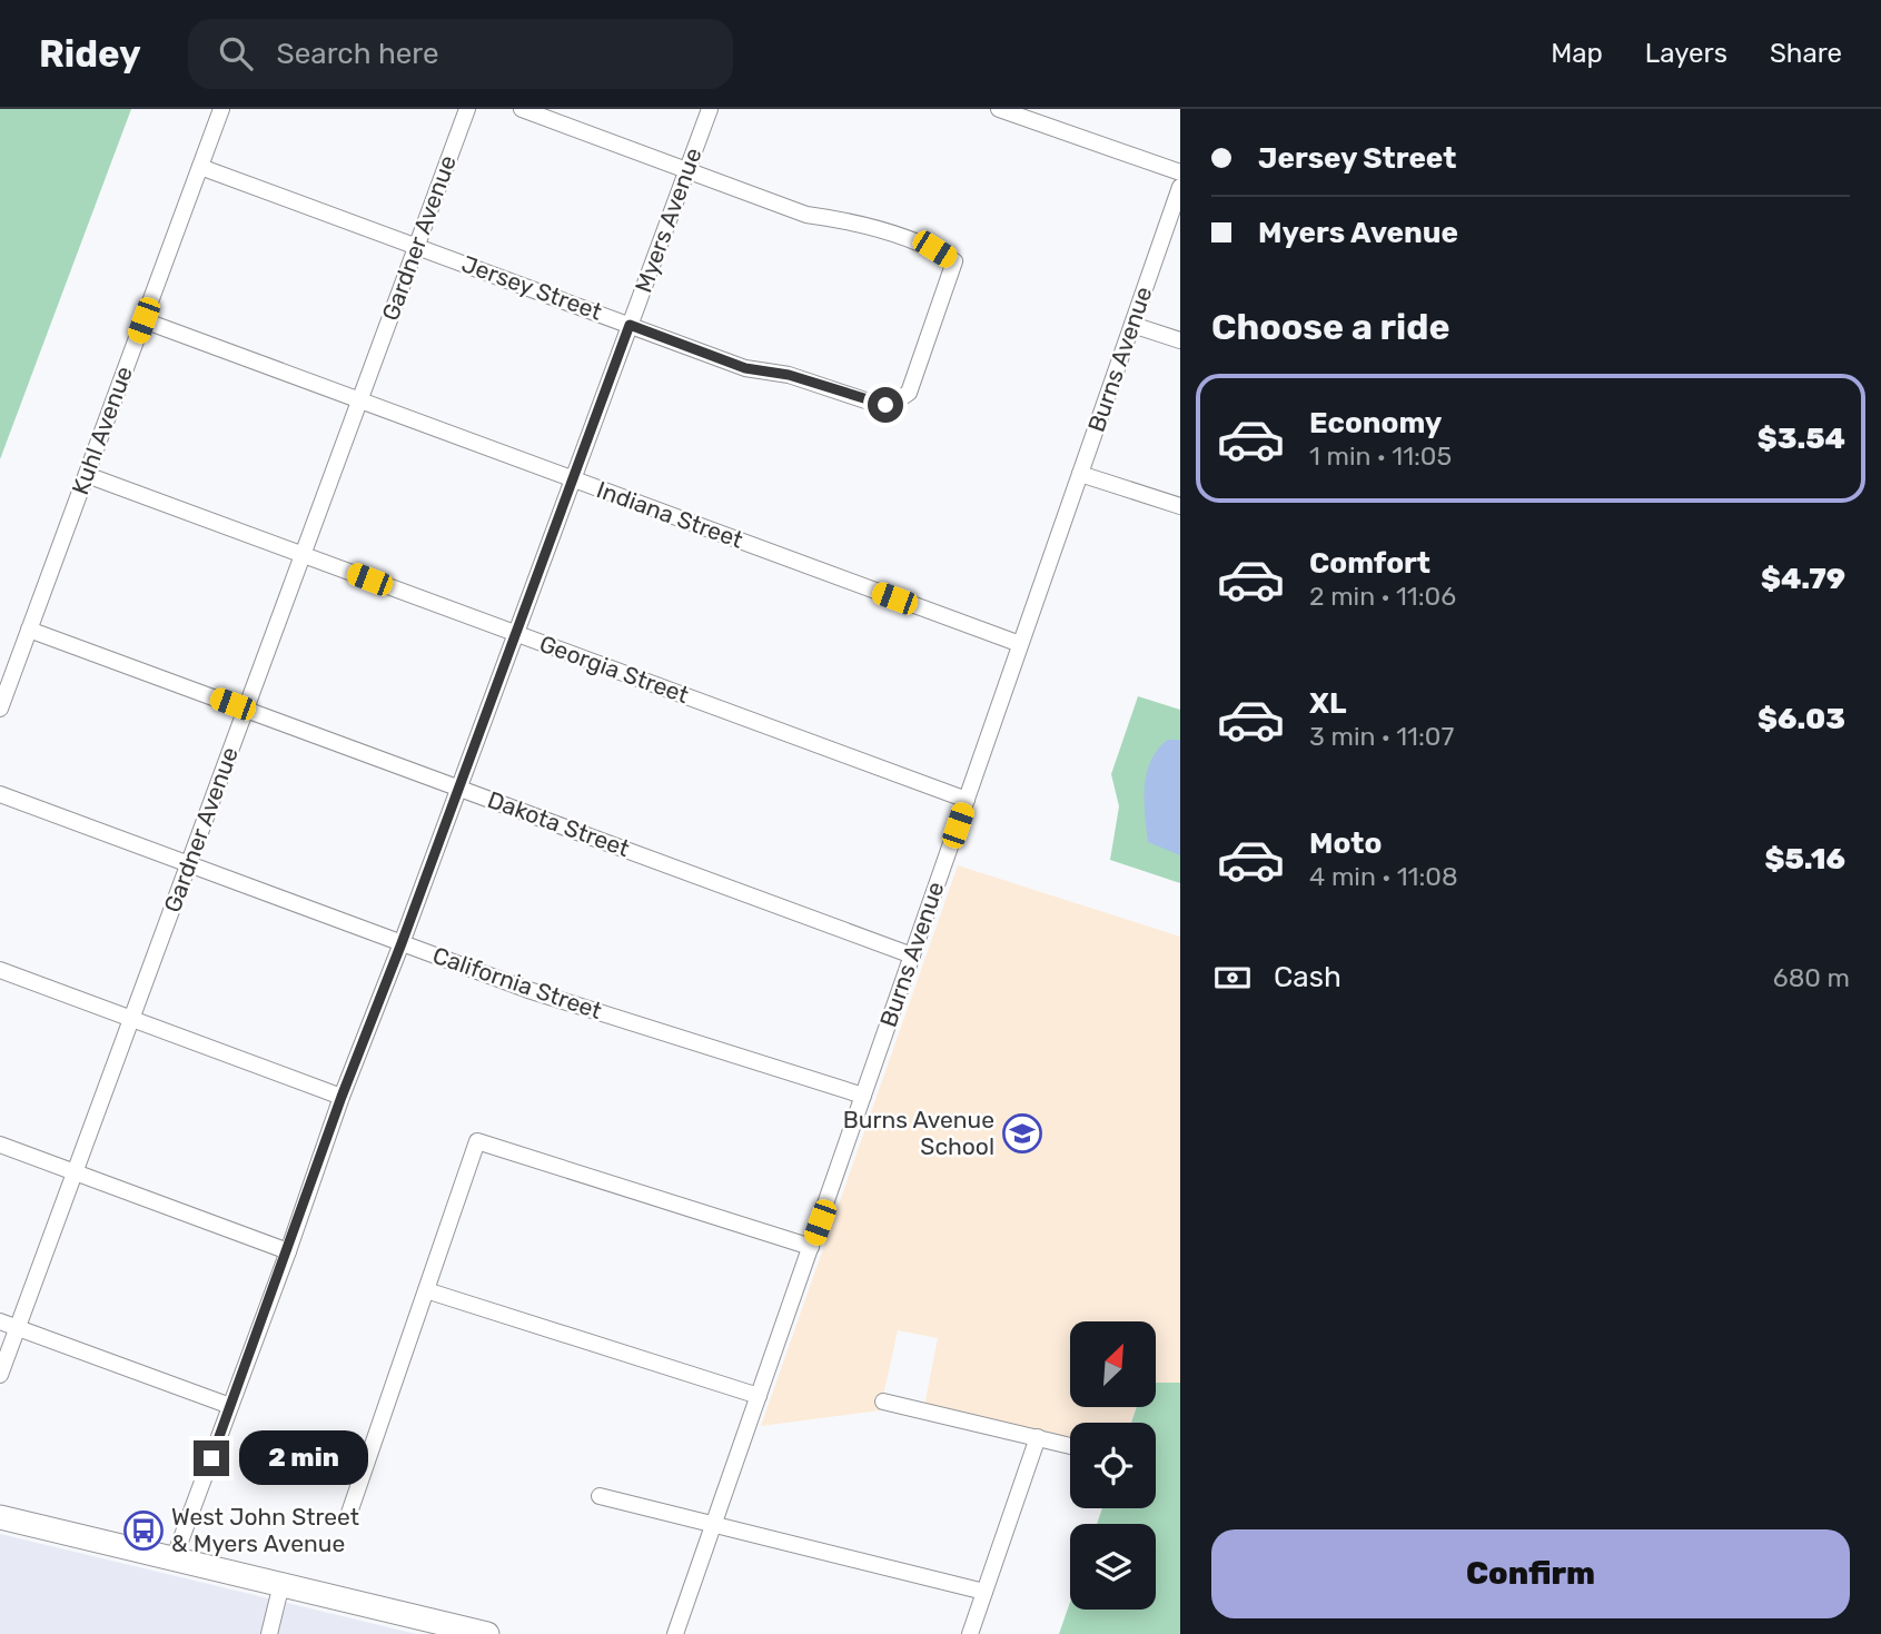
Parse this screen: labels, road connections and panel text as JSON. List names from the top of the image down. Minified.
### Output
{"streets":{"street":["Myers Avenue","Gardner Avenue","Jersey Street","Burns Avenue","Kuhl Avenue","Indiana Street","Georgia Street","Dakota Street","California Street"]},"crossings":[["Myers Avenue","Jersey Street"],["Myers Avenue","Indiana Street"],["Myers Avenue","Georgia Street"],["Myers Avenue","Dakota Street"],["Myers Avenue","California Street"],["Gardner Avenue","Jersey Street"],["Gardner Avenue","Indiana Street"],["Gardner Avenue","Georgia Street"],["Gardner Avenue","Dakota Street"],["Gardner Avenue","California Street"],["Jersey Street","Kuhl Avenue"],["Burns Avenue","Indiana Street"],["Burns Avenue","Georgia Street"],["Burns Avenue","Dakota Street"],["Burns Avenue","California Street"],["Kuhl Avenue","Indiana Street"],["Kuhl Avenue","Georgia Street"],["Kuhl Avenue","Dakota Street"]],"places":{"school or university":["Burns Avenue School"],"bus stop":["West John Street & Myers Avenue"]},"north":"top right","page":{"header":"Ridey","search":"Search here","nav":["Map","Layers","Share"],"banner":["Jersey Street","Myers Avenue"],"heading":"Choose a ride","list":[{"name":"Economy","note":"1 min · 11:05","value":"$3.54"},{"name":"Comfort","note":"2 min · 11:06","value":"$4.79"},{"name":"XL","note":"3 min · 11:07","value":"$6.03"},{"name":"Moto","note":"4 min · 11:08","value":"$5.16"}],"pay":["Cash","680 m"],"bubble":"2 min","buttons":"Confirm"}}
